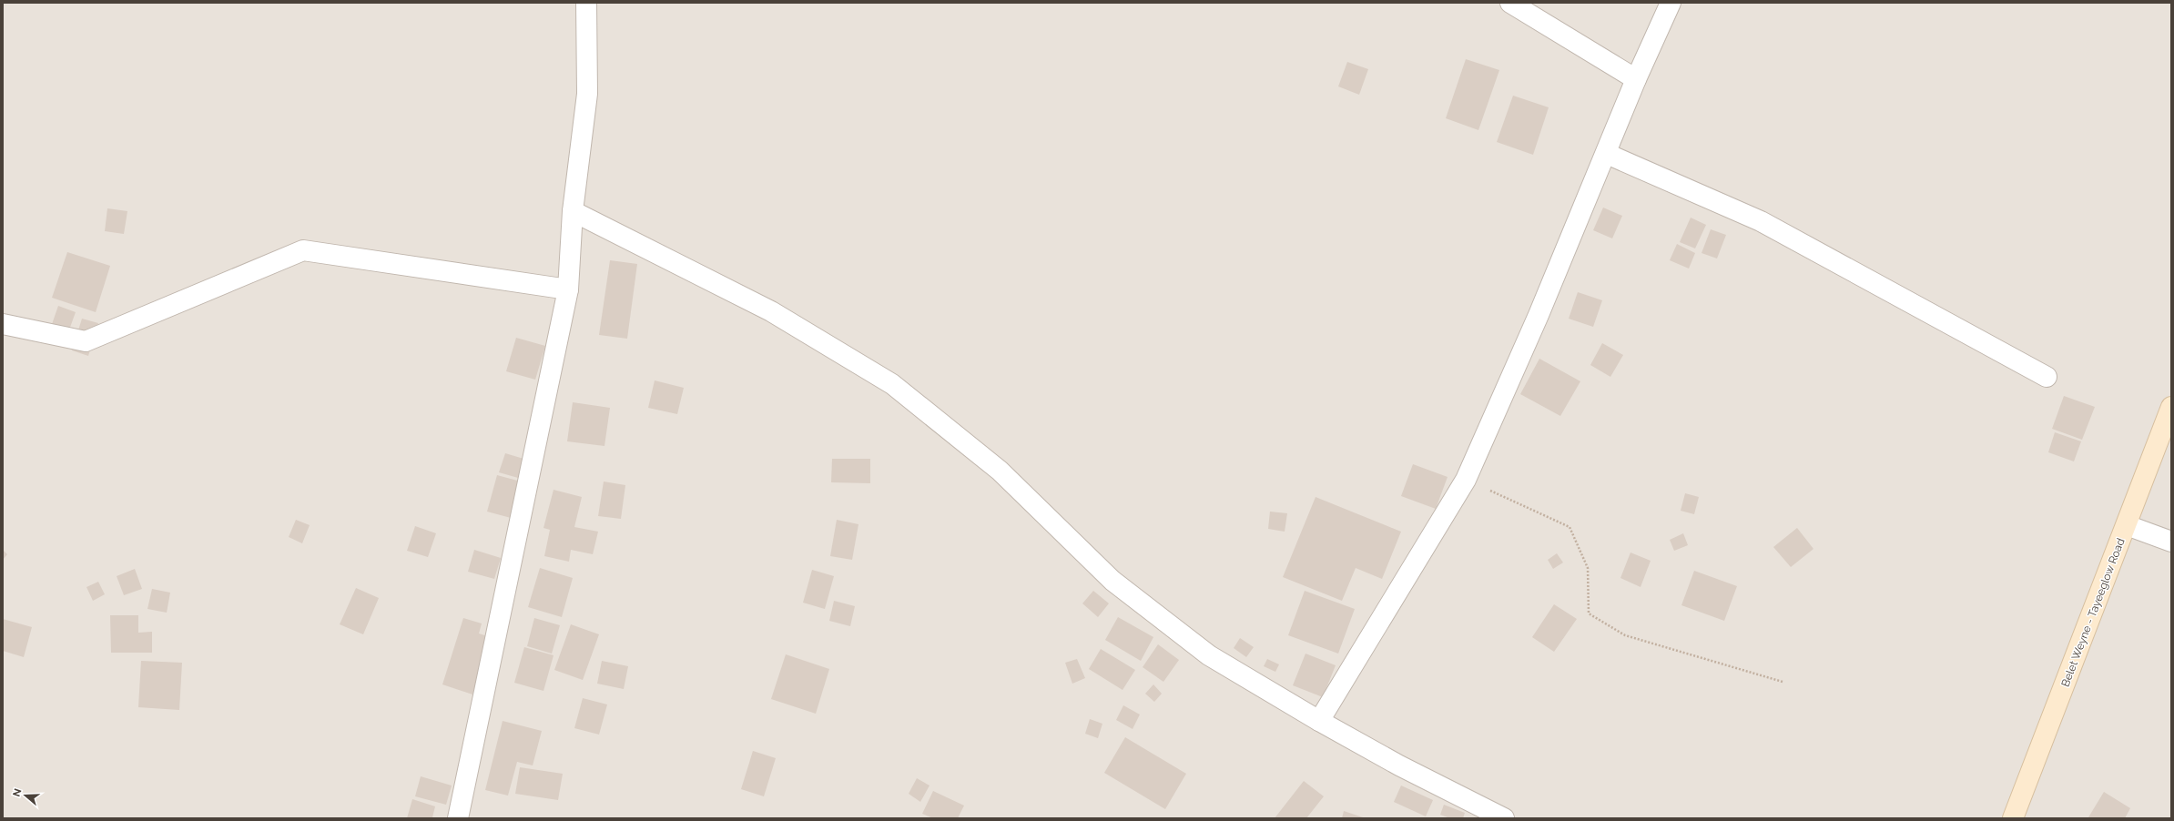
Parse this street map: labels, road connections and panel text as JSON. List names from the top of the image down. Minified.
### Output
{"streets":{"main road":["Belet Weyne - Tayeeglow Road"]},"north":"left"}
